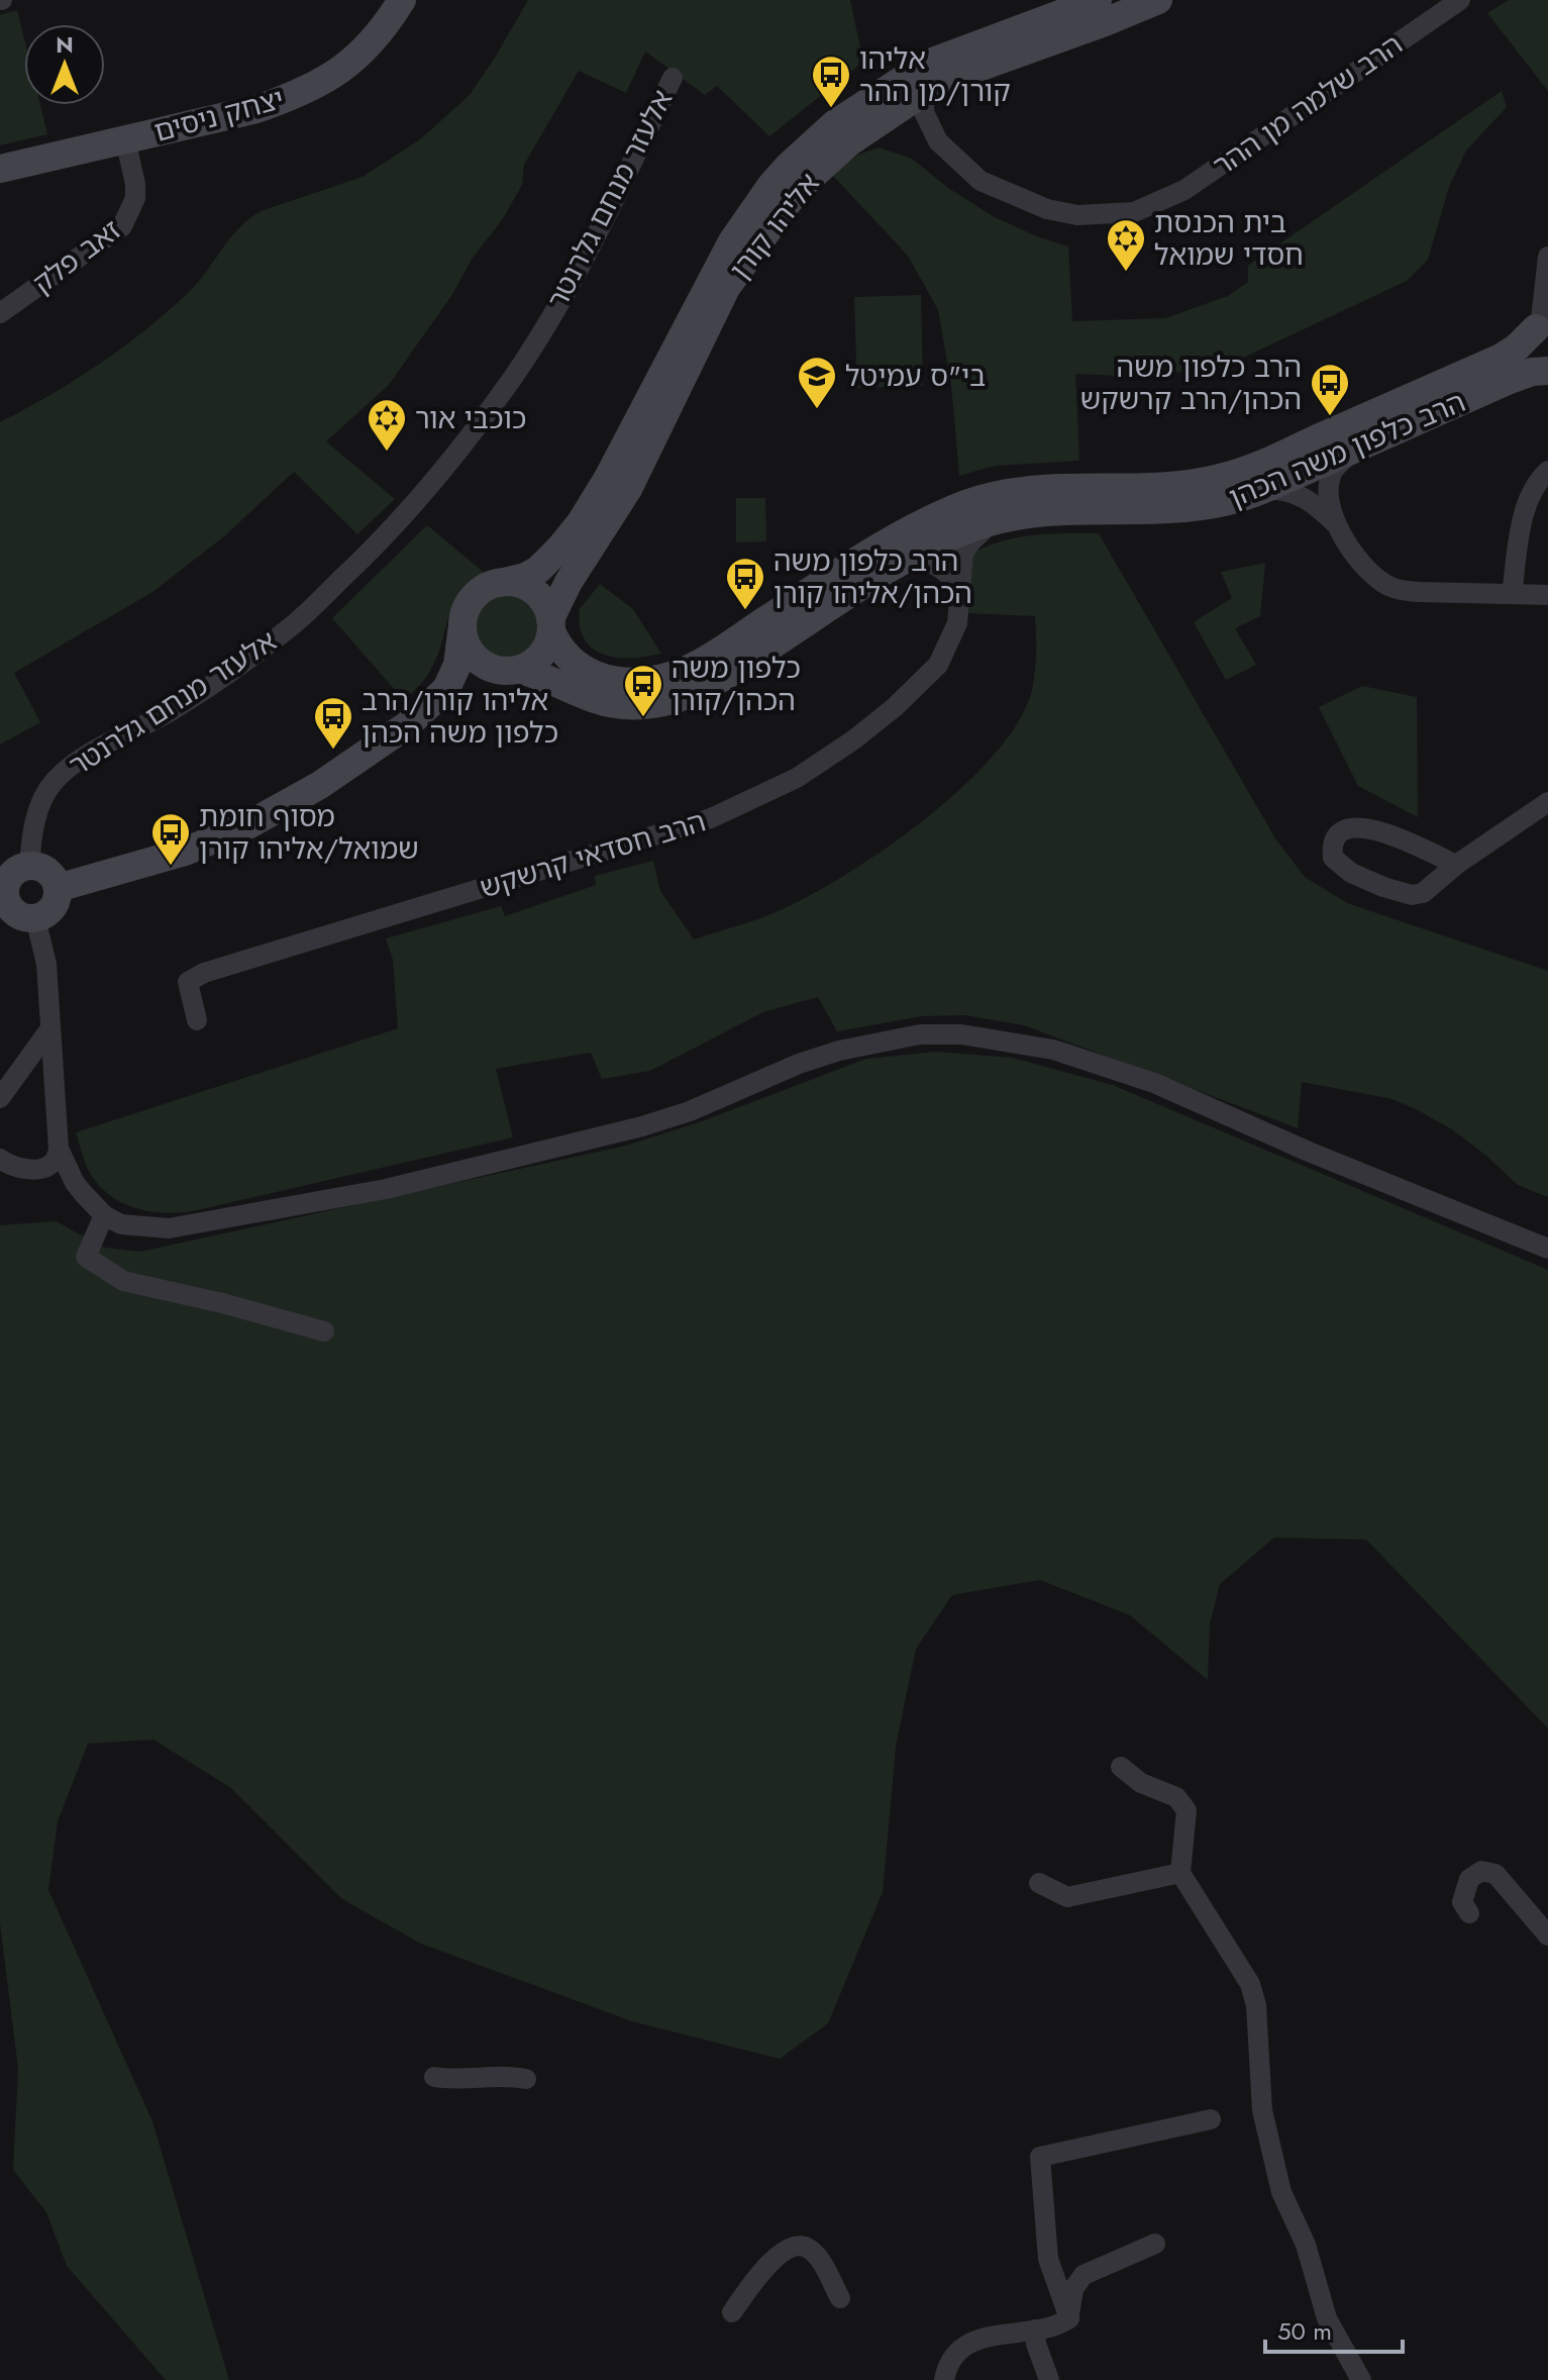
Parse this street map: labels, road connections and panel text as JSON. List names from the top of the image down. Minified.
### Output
{"streets":{"street":["הרב שלמה מן ההר","יצחק ניסים","אלעזר מנחם גלרנטר","אליהו קורן","זאב פלק","הרב כלפון משה הכהן","הרב חסדאי קרשקש"]},"crossings":[["הרב שלמה מן ההר","אליהו קורן"],["יצחק ניסים","זאב פלק"],["אליהו קורן","הרב כלפון משה הכהן"],["הרב כלפון משה הכהן","הרב חסדאי קרשקש"]],"places":{"bus stop":["אליהו קורן/מן ההר","הרב כלפון משה הכהן/הרב קרשקש","הרב כלפון משה הכהן/אליהו קורן","כלפון משה הכהן/קורן","אליהו קורן/הרב כלפון משה הכהן","מסוף חומת שמואל/אליהו קורן"],"synagogue":["בית הכנסת חסדי שמואל","כוכבי אור"],"school or university":["בי\"ס עמיטל"]},"scale_bar":"50 m","north":"top"}
